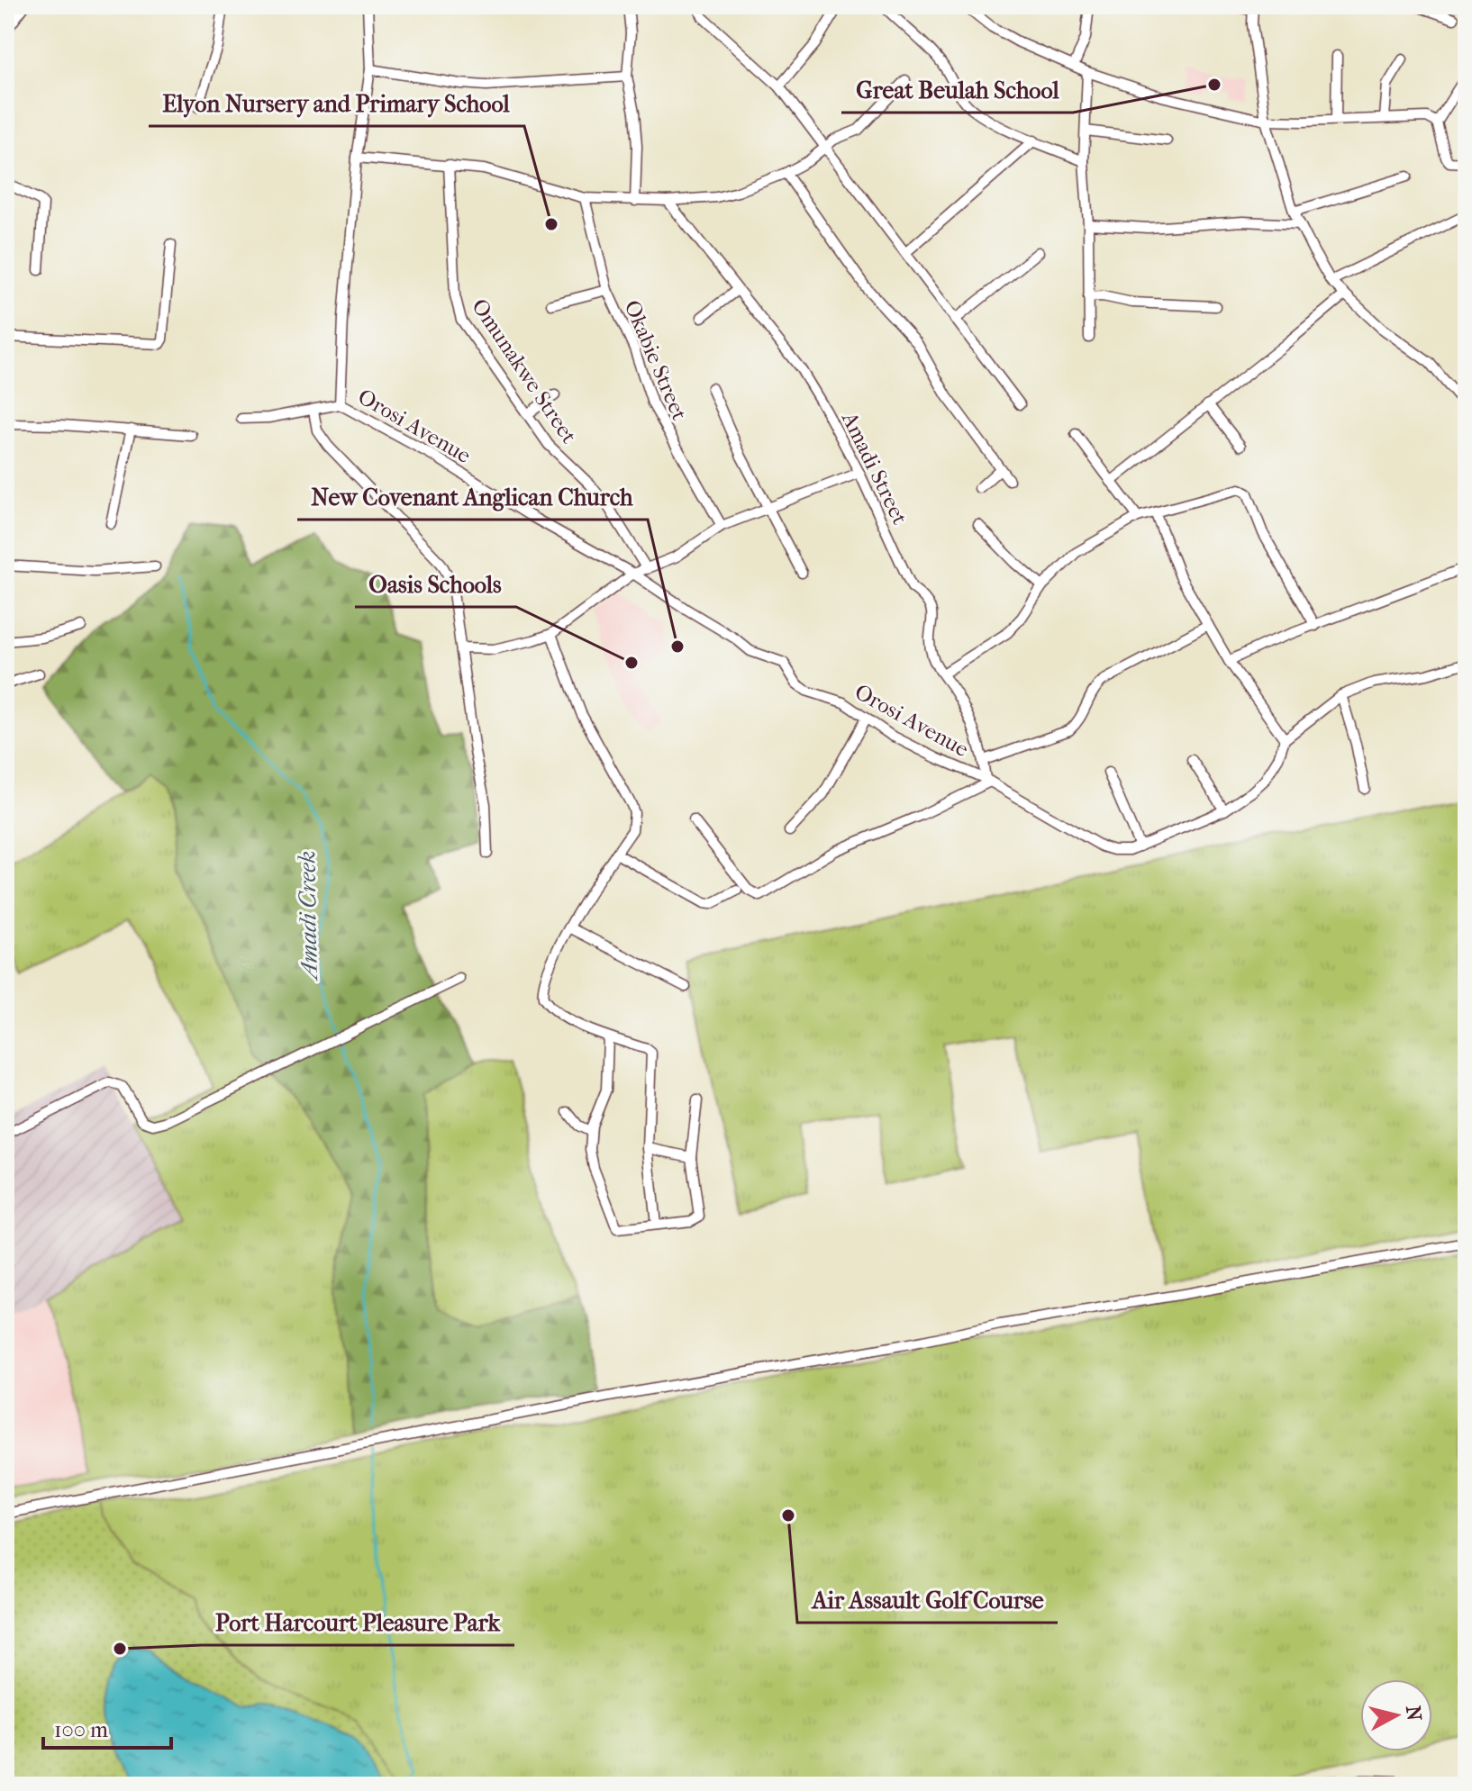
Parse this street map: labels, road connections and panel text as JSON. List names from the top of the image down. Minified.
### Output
{"streets":{"street":["Okabie Street","Omunakwe Street","Orosi Avenue","Amadi Street"]},"crossings":[["Orosi Avenue","Amadi Street"]],"water":["Amadi Creek"],"places":["Great Beulah School","Elyon Nursery and Primary School","New Covenant Anglican Church","Oasis Schools","Air Assault Golf Course","Port Harcourt Pleasure Park"],"scale_bar":"100 m","north":"right"}
